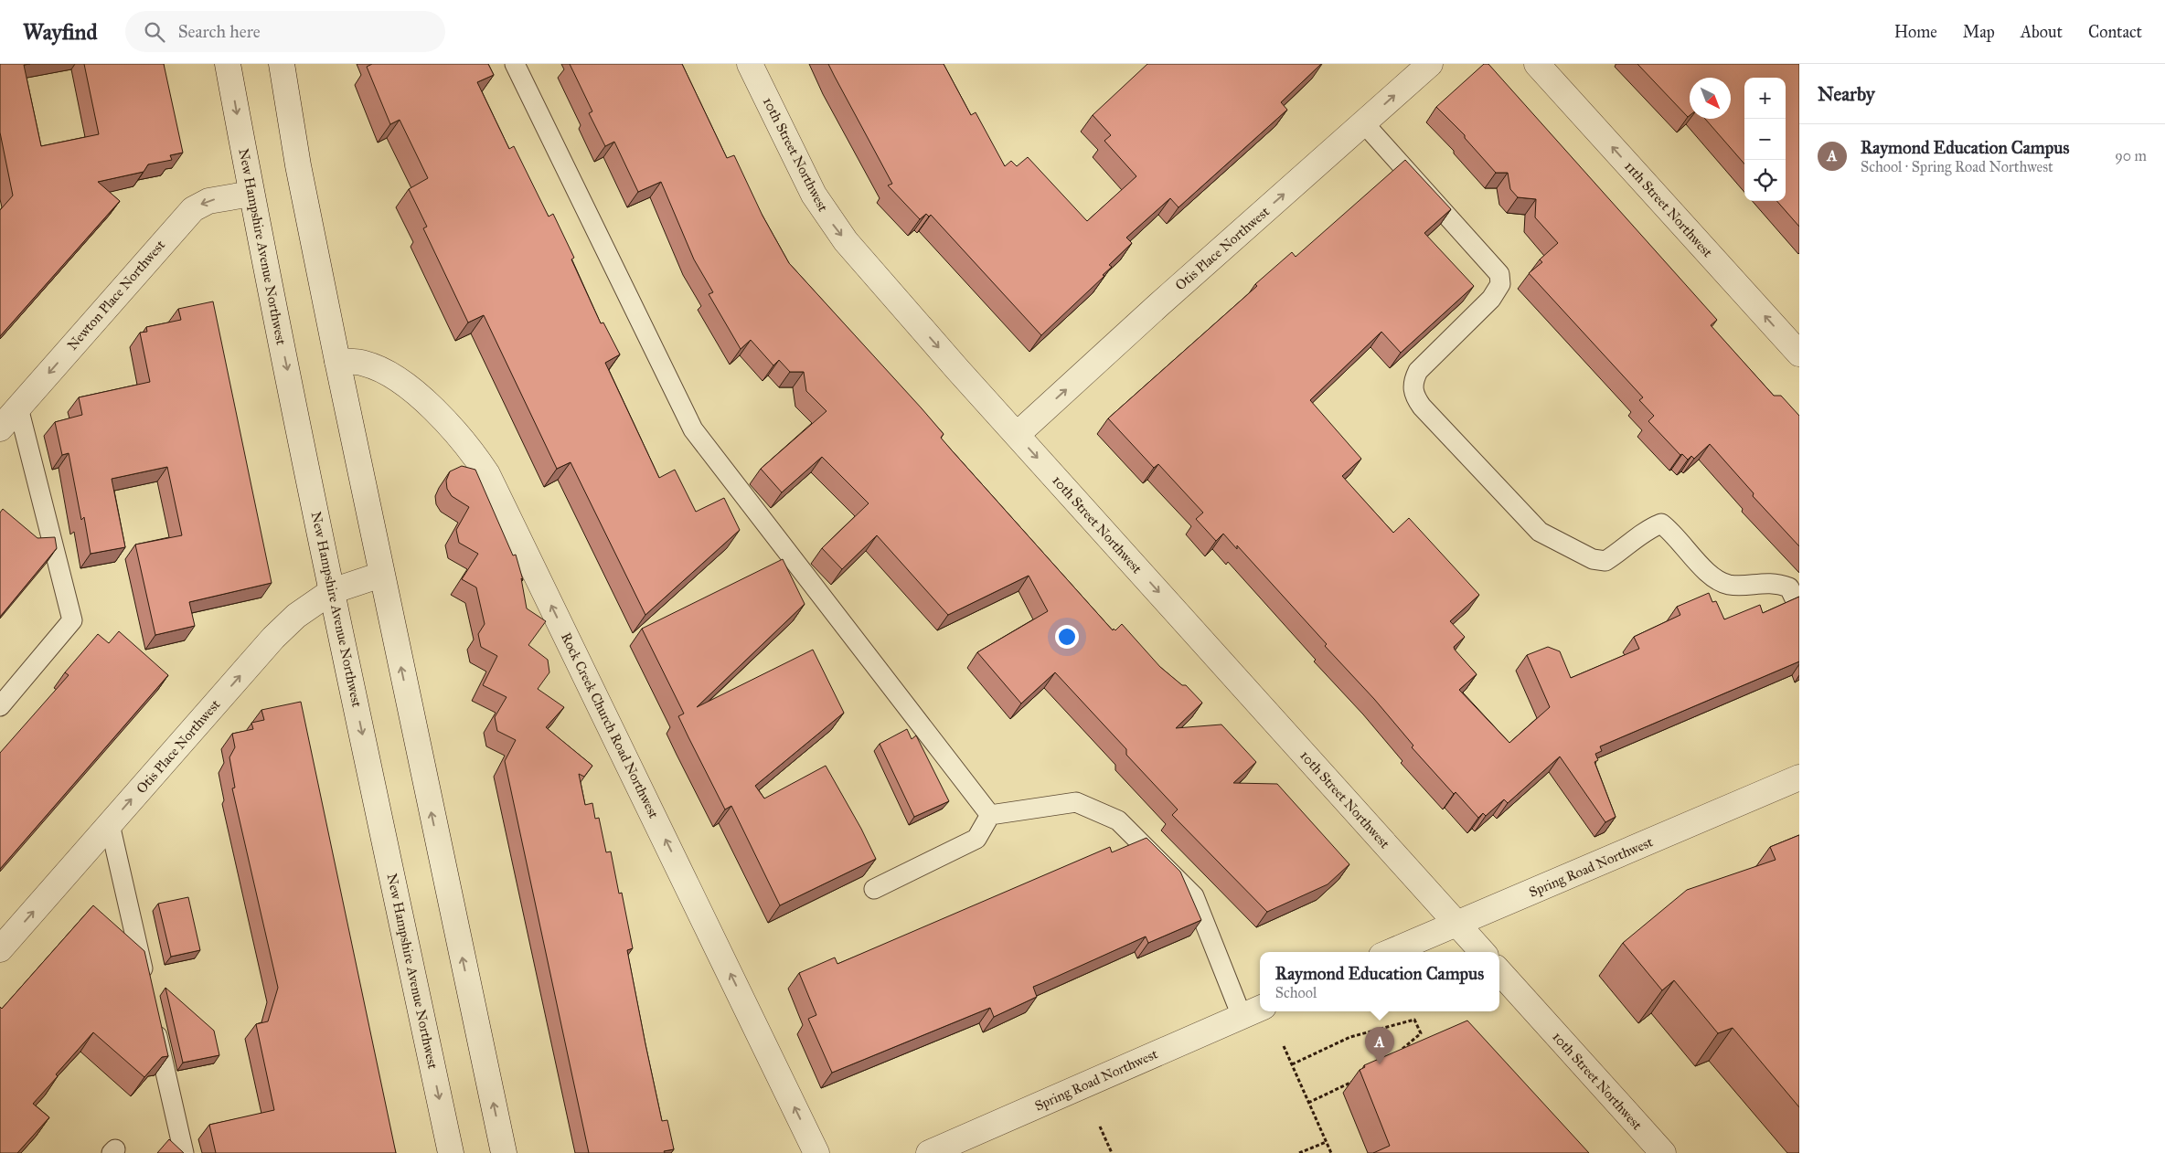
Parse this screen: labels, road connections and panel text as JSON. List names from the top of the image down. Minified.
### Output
{"streets":{"street":["10th Street Northwest","11th Street Northwest","New Hampshire Avenue Northwest","Otis Place Northwest","Newton Place Northwest","Rock Creek Church Road Northwest","Spring Road Northwest"]},"crossings":[["10th Street Northwest","Otis Place Northwest"],["10th Street Northwest","Spring Road Northwest"],["New Hampshire Avenue Northwest","Otis Place Northwest"],["New Hampshire Avenue Northwest","Newton Place Northwest"]],"one_way":["10th Street Northwest","11th Street Northwest","Otis Place Northwest","Newton Place Northwest"],"north":"bottom right","page":{"header":"Wayfind","search":"Search here","nav":["Home","Map","About","Contact"],"heading":"Nearby","map_buttons":["+","−"],"list":[{"mark":"A","name":"Raymond Education Campus","note":"School · Spring Road Northwest","value":"90 m"}],"popup":["Raymond Education Campus","School"],"pins":"A"}}
